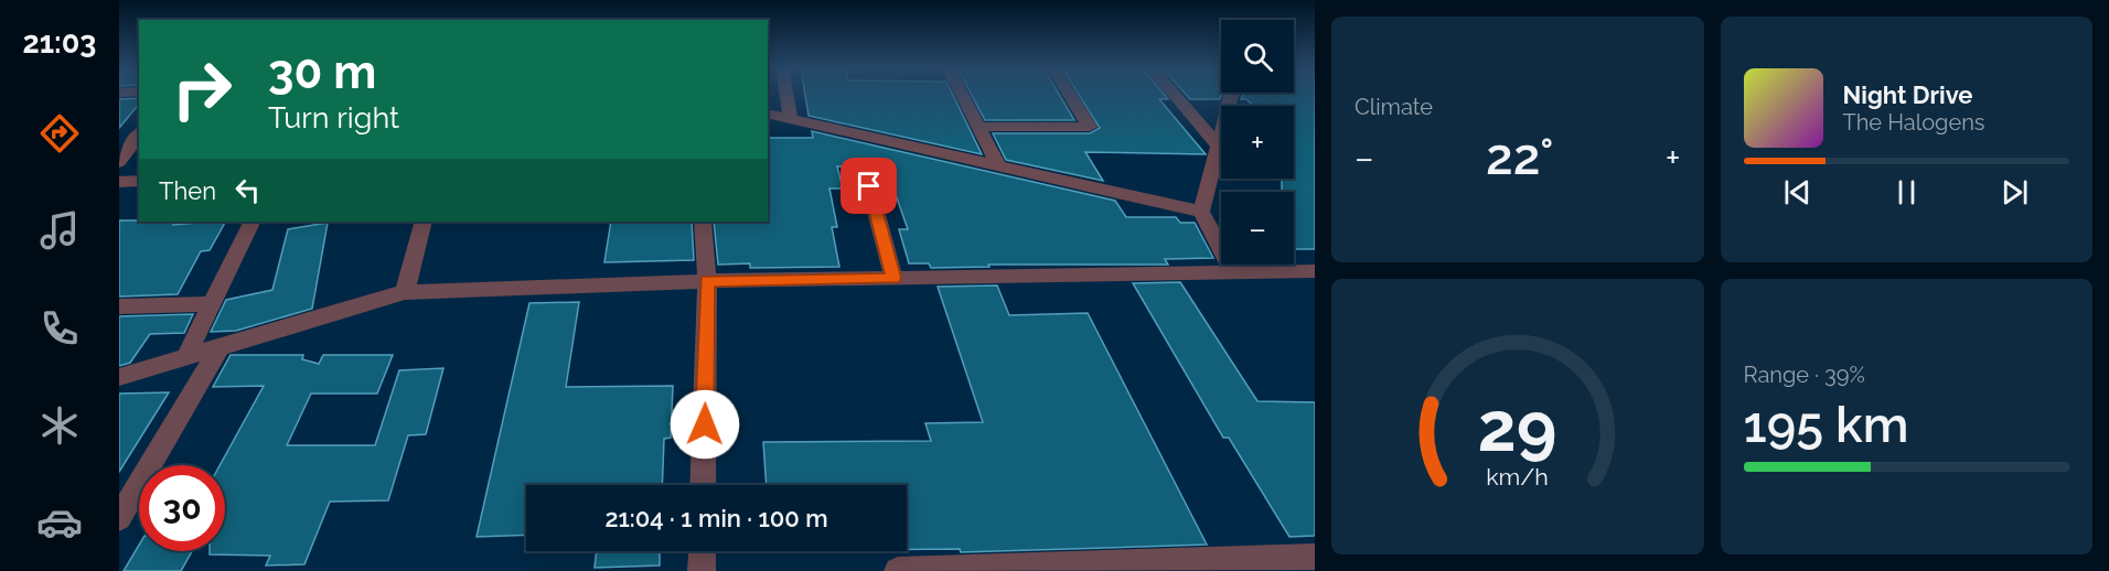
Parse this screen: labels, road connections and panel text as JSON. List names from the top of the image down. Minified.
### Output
{"page":{"tabs":"21:03","tile":["Climate",["Range · 39%","195 km"]],"map_buttons":["+","−"],"turn":["30 m","Turn right"],"song":["Night Drive","The Halogens"],"heat":["−","22°","+"],"then":"Then","limit":"30","trip":"21:04 · 1 min · 100 m","gauge":["29","km/h"]}}
